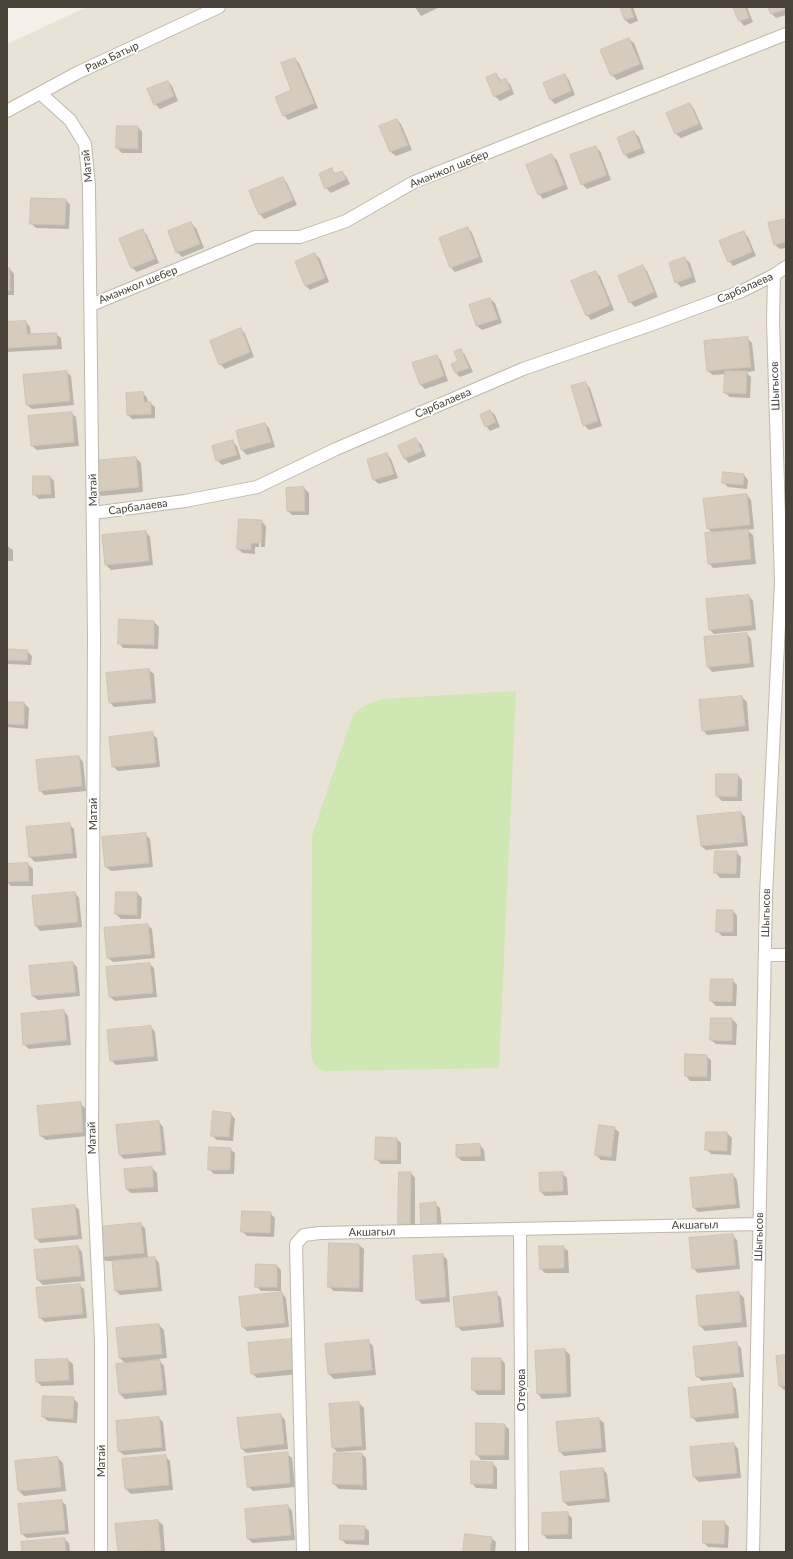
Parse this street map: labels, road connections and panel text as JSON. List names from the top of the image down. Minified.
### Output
{"streets":{"street":["Рака Батыр","Матай","Аманжол шебер","Сарбалаева","Шыгысов","Акшагыл","Отеуова"]},"crossings":[["Рака Батыр","Матай"],["Матай","Аманжол шебер"],["Матай","Сарбалаева"],["Сарбалаева","Шыгысов"],["Шыгысов","Акшагыл"],["Акшагыл","Отеуова"]]}
